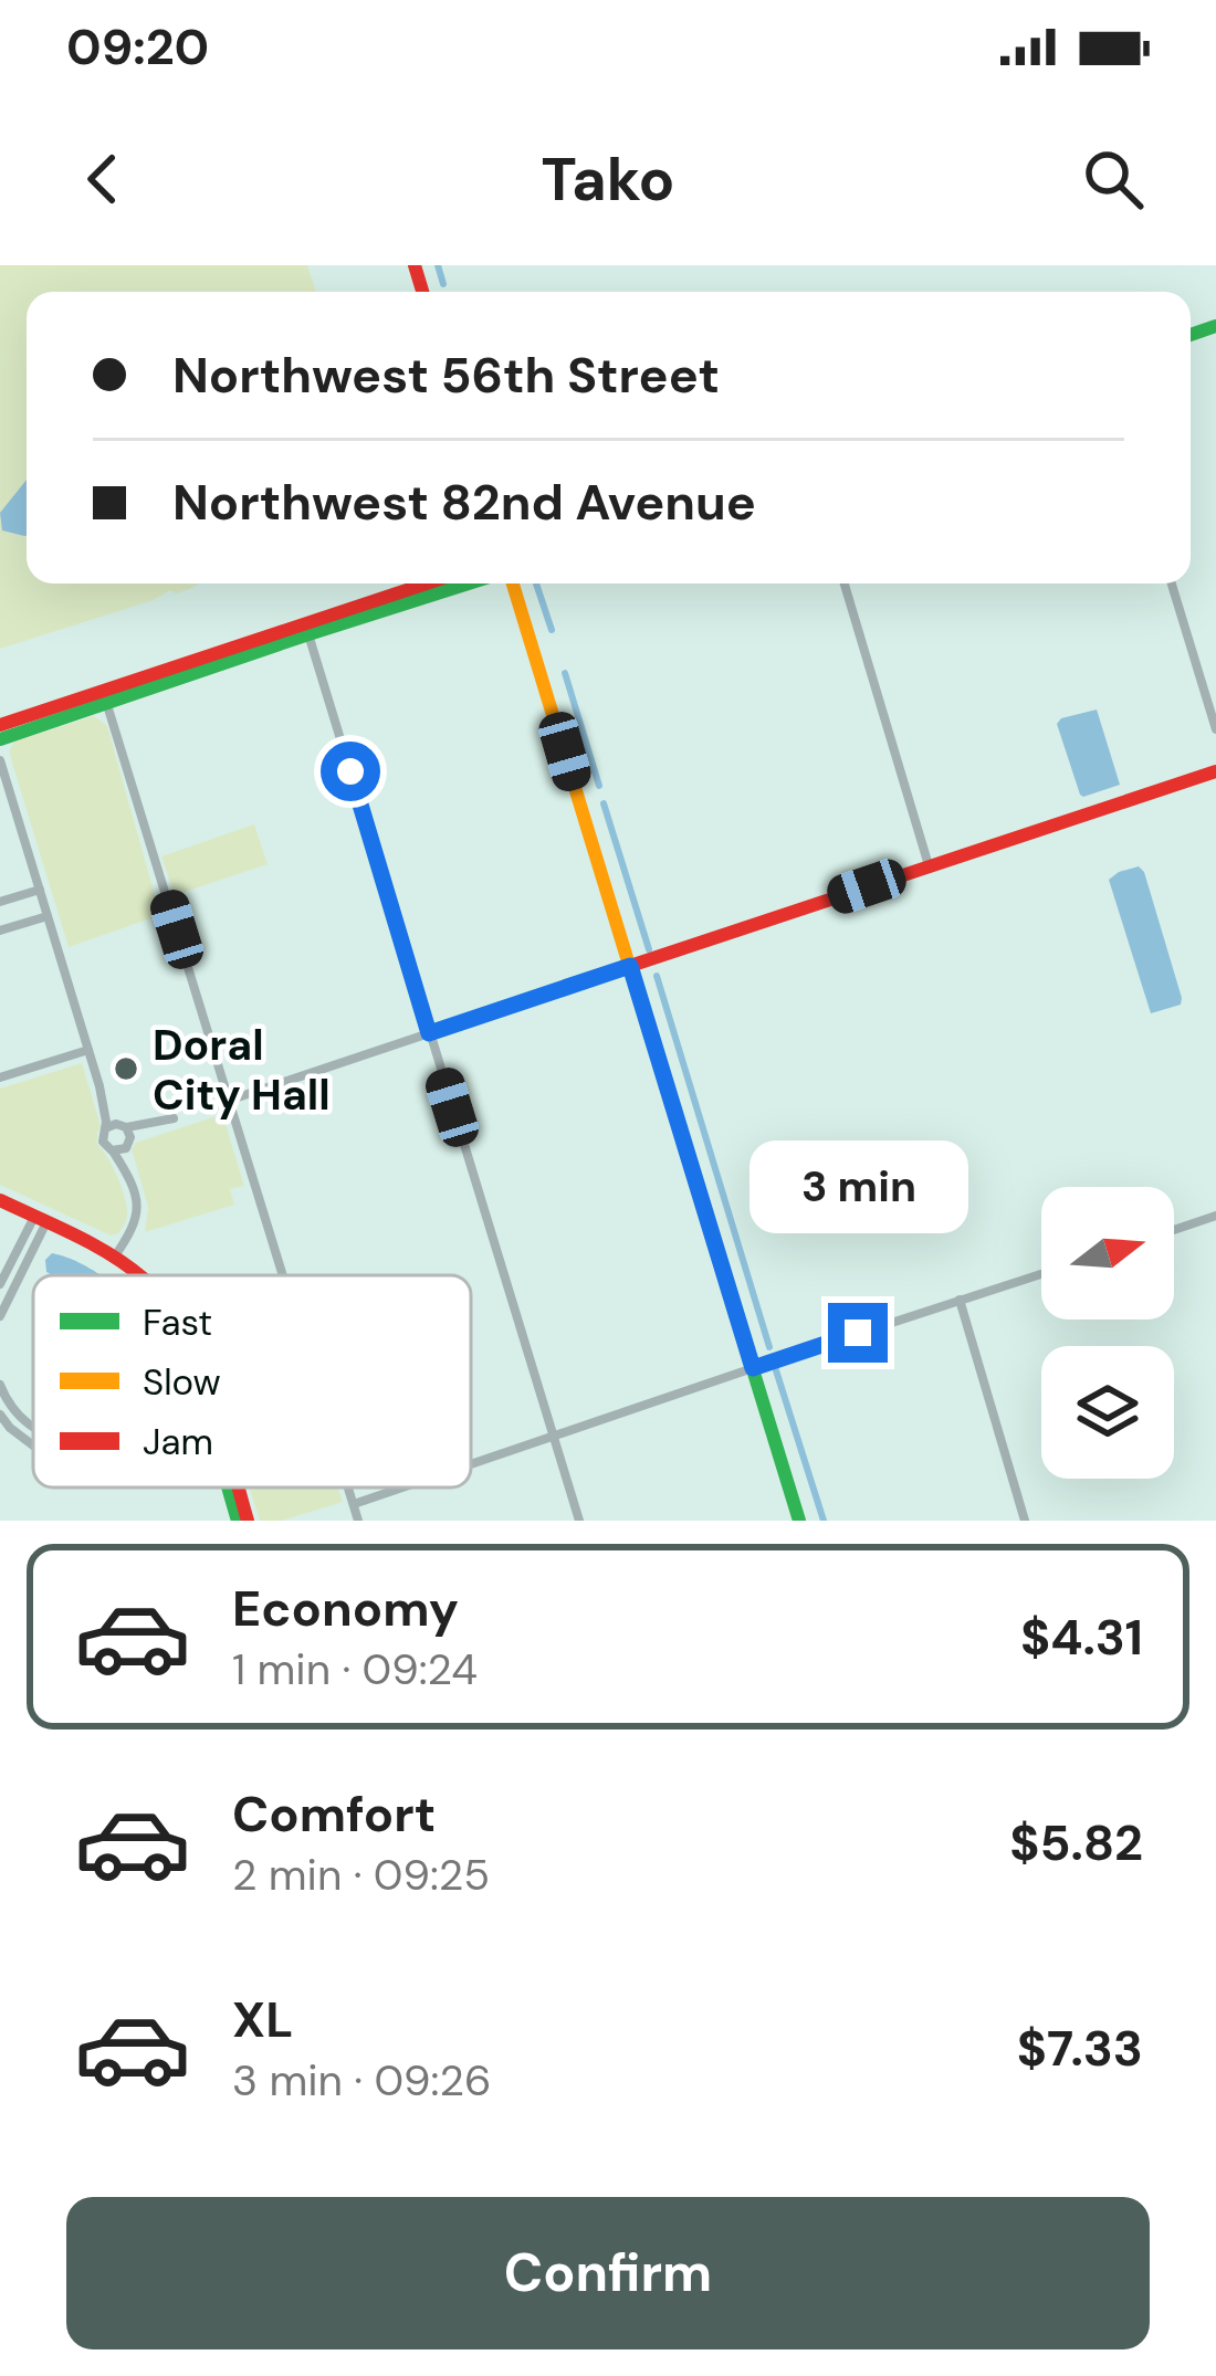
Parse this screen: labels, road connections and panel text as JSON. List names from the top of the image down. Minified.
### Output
{"places":["Doral City Hall"],"legend":["Fast","Slow","Jam"],"north":"right","page":{"status":"09:20","header":"Tako","banner":["Northwest 56th Street","Northwest 82nd Avenue"],"bubble":"3 min","list":[{"name":"Economy","note":"1 min · 09:24","value":"$4.31"},{"name":"Comfort","note":"2 min · 09:25","value":"$5.82"},{"name":"XL","note":"3 min · 09:26","value":"$7.33"}],"buttons":"Confirm"}}
